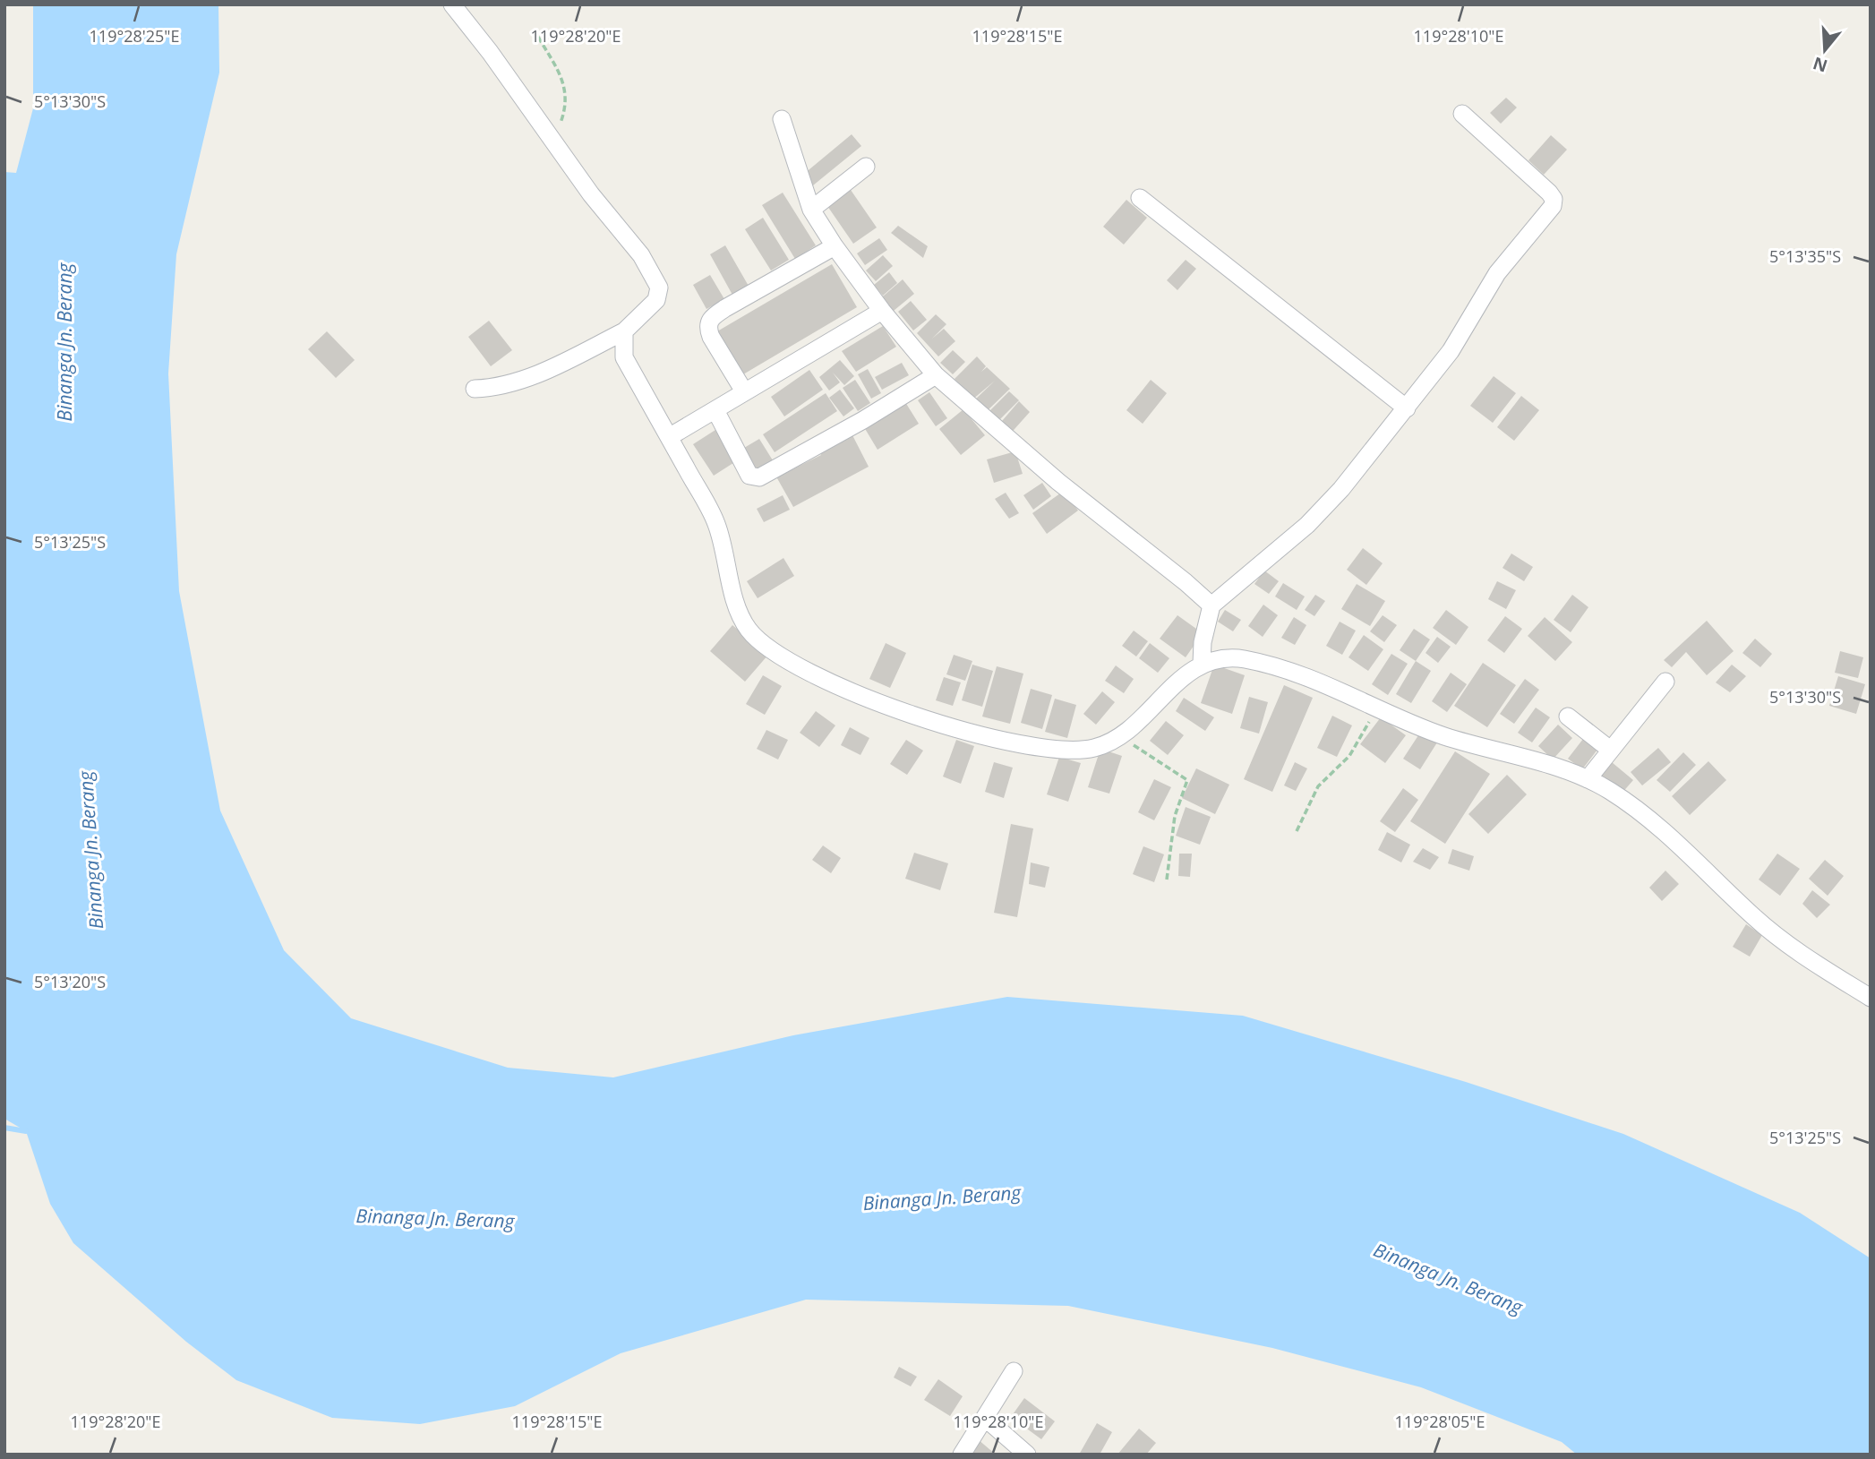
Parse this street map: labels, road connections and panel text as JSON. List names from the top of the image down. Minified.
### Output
{"water":["Binanga Jn. Berang"],"north":"bottom","coordinates":["119°28'25\"E","119°28'20\"E","119°28'15\"E","119°28'10\"E","5°13'30\"S","5°13'35\"S","5°13'25\"S","5°13'20\"S","119°28'05\"E"]}
